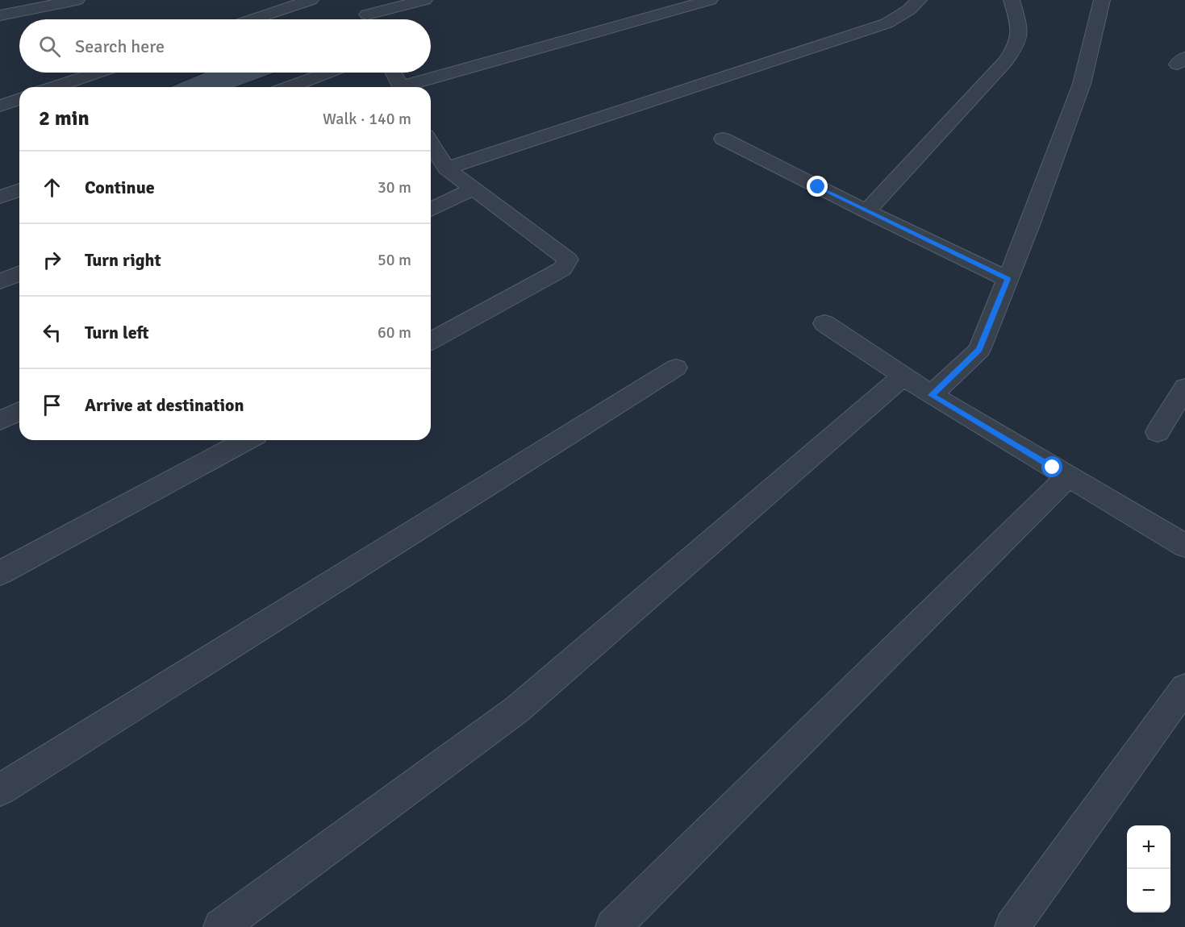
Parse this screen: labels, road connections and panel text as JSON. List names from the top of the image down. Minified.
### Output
{"page":{"search":"Search here","heading":["2 min","Walk · 140 m"],"list":[["Continue","30 m"],["Turn right","50 m"],["Turn left","60 m"],"Arrive at destination"],"map_buttons":["+","−"]}}
